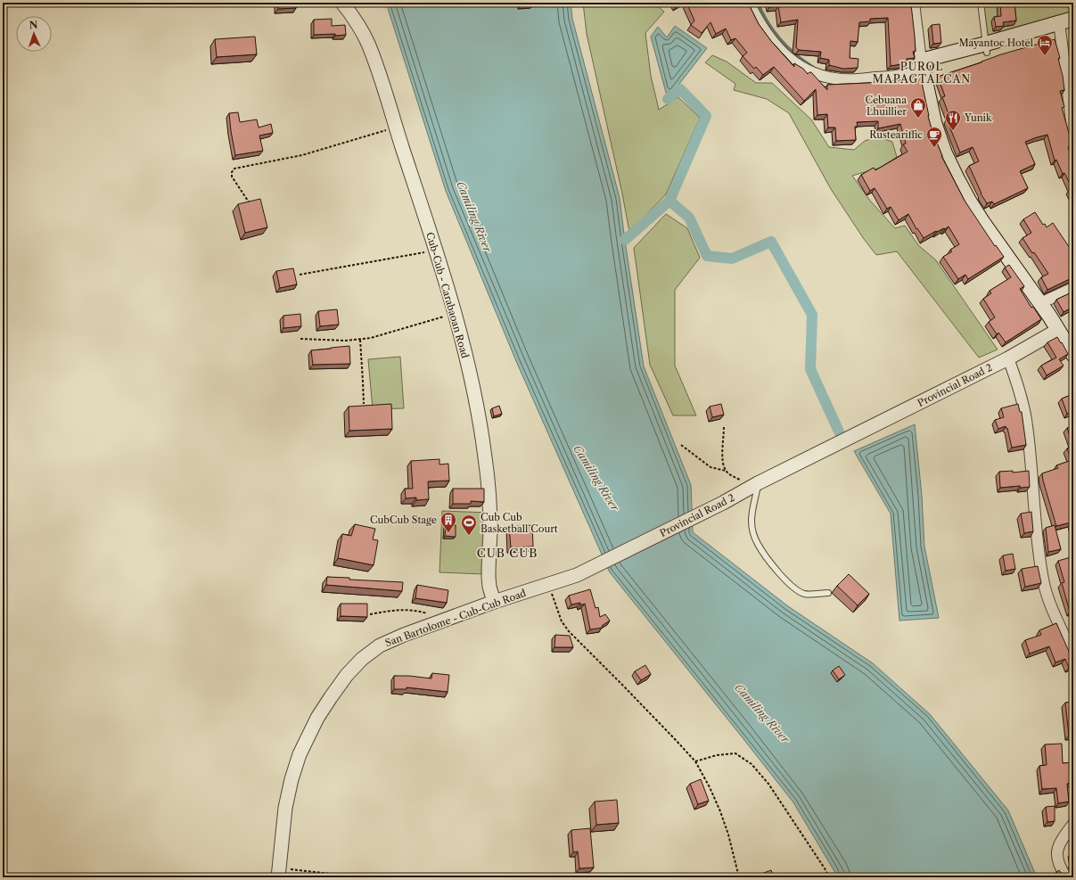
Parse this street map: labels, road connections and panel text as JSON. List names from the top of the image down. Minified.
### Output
{"streets":{"street":["Cub-Cub - Carabaoan Road","Provincial Road 2","San Bartolome - Cub-Cub Road"]},"crossings":[["Cub-Cub - Carabaoan Road","San Bartolome - Cub-Cub Road"],["Provincial Road 2","San Bartolome - Cub-Cub Road"]],"districts":["PUROL MAPAGTALCAN","CUB CUB"],"water":["Camiling River"],"places":{"hotel":["Mayantoc Hotel"],"shop":["Cebuana Lhuillier"],"restaurant":["Yunik"],"cafe":["Rusteariffic"],"building":["CubCub Stage"],"sports":["Cub Cub Basketball Court"]},"north":"top"}
